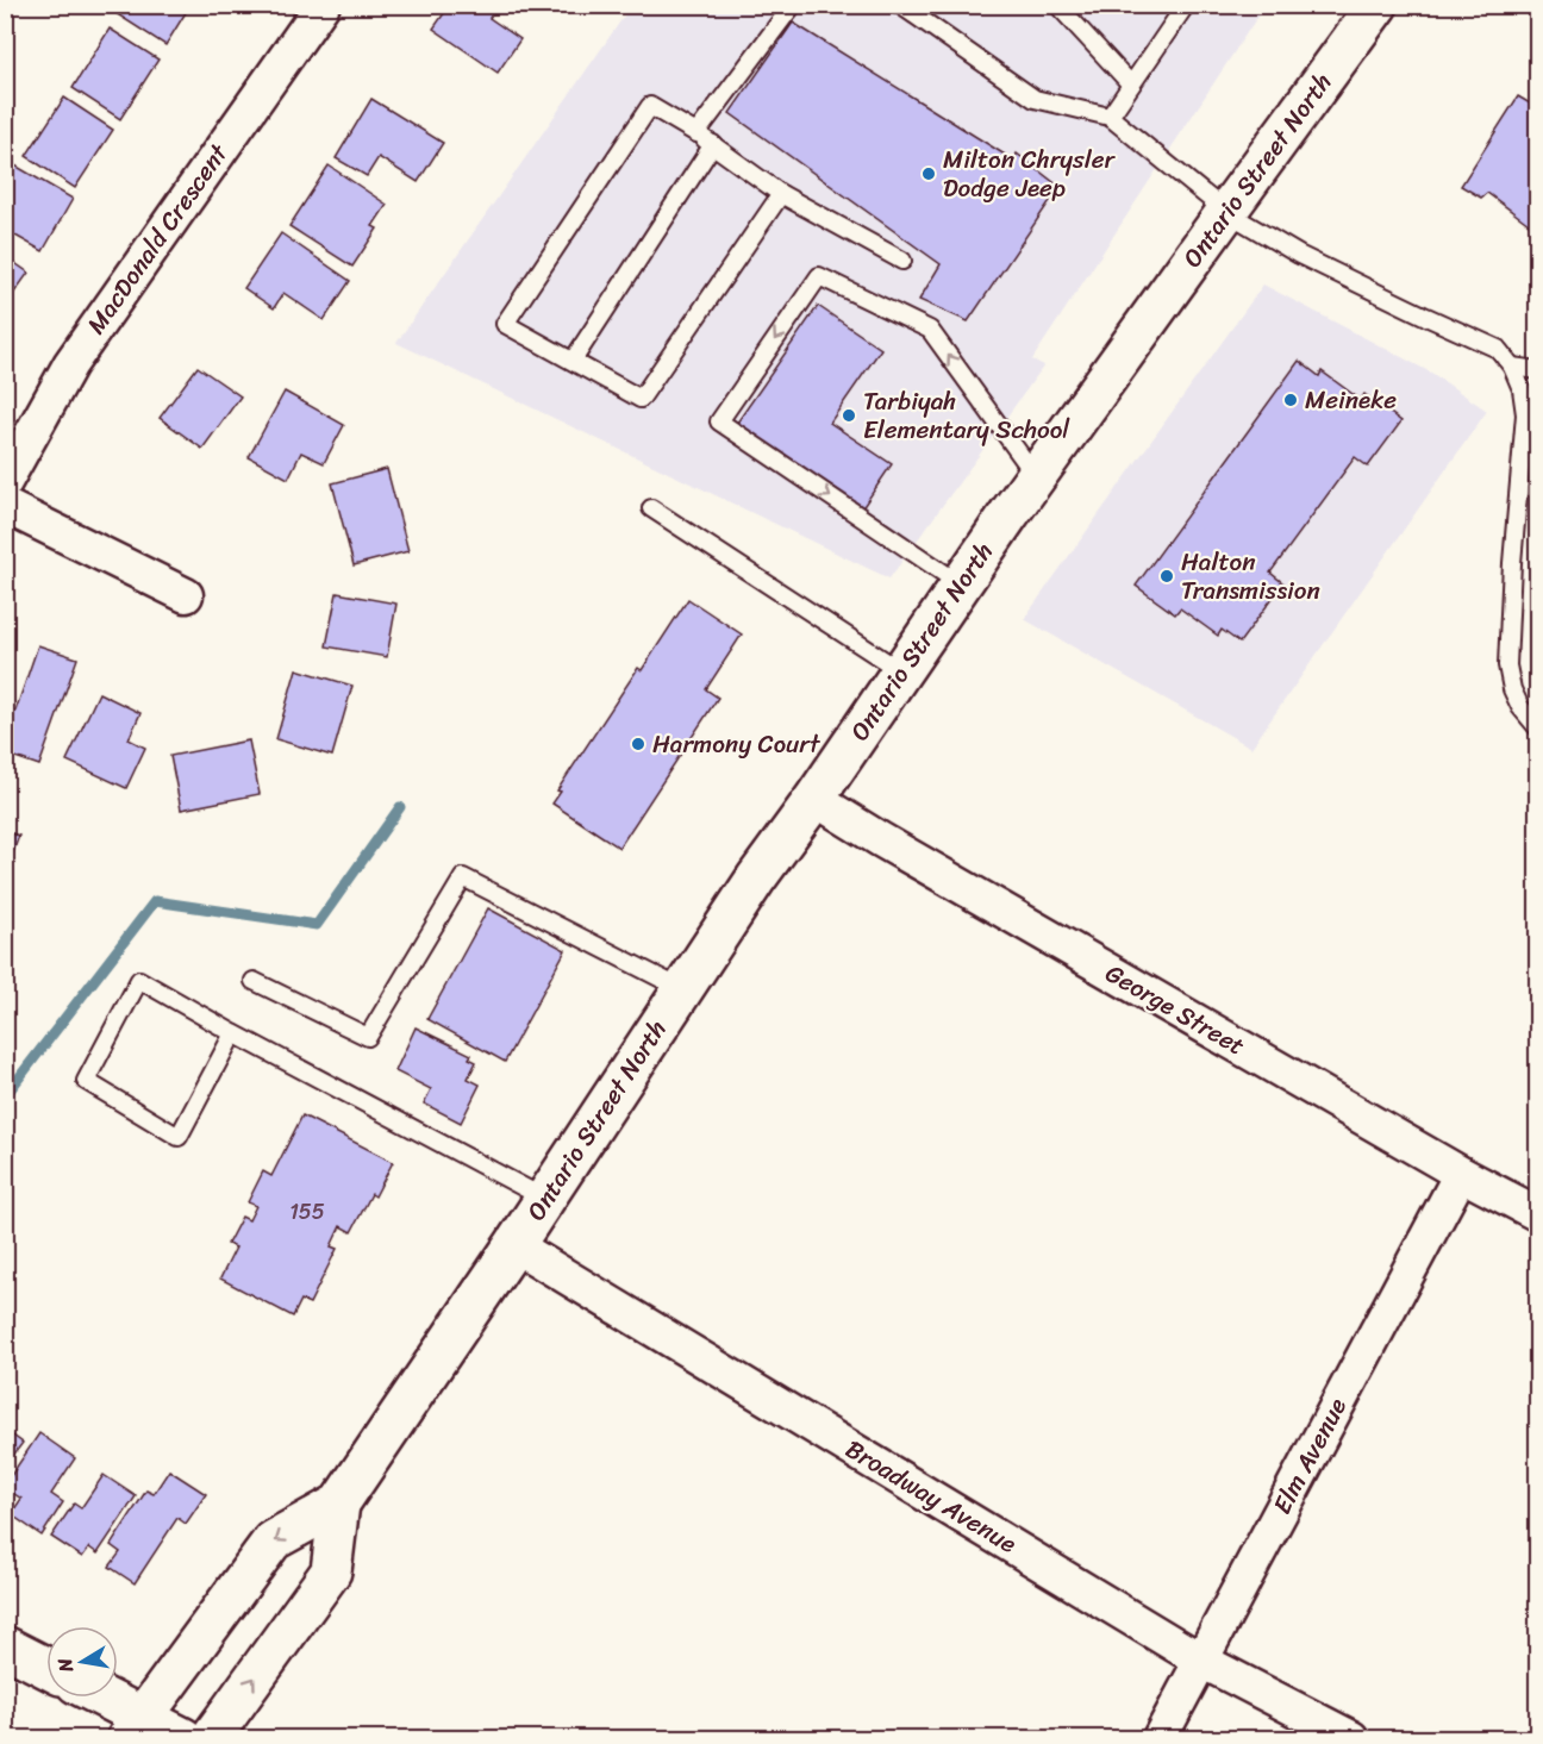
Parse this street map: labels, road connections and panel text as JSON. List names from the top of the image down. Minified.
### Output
{"streets":{"main road":["Ontario Street North"],"street":["MacDonald Crescent","George Street","Elm Avenue","Broadway Avenue"]},"crossings":[["Ontario Street North","George Street"],["Ontario Street North","Broadway Avenue"],["George Street","Elm Avenue"],["Elm Avenue","Broadway Avenue"]],"places":["Milton Chrysler Dodge Jeep","Meineke","Tarbiyah Elementary School","Halton Transmission","Harmony Court"],"house_numbers":["155"],"north":"left"}
